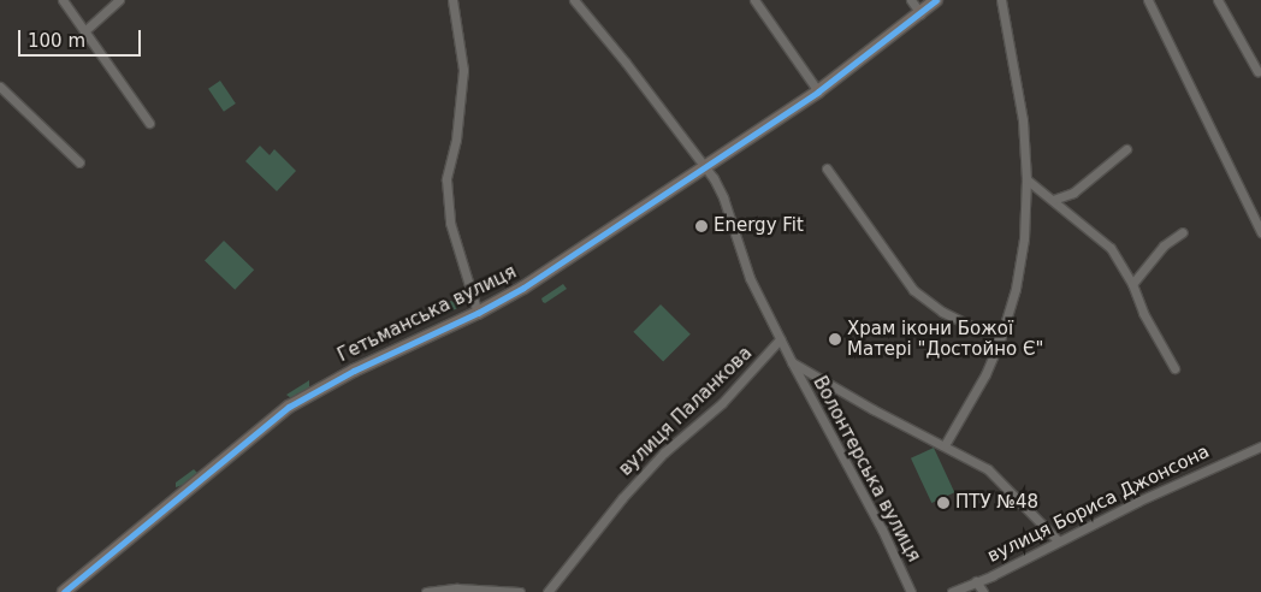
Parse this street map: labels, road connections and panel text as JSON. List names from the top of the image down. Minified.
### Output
{"streets":{"highway":["Гетьманська вулиця"],"street":["вулиця Паланкова","Волонтерська вулиця","вулиця Бориса Джонсона"]},"crossings":[["Гетьманська вулиця","Волонтерська вулиця"],["вулиця Паланкова","Волонтерська вулиця"],["Волонтерська вулиця","вулиця Бориса Джонсона"]],"places":["Energy Fit","Храм ікони Божої Матері \"Достойно Є\"","ПТУ №48"],"scale_bar":"100 m"}
